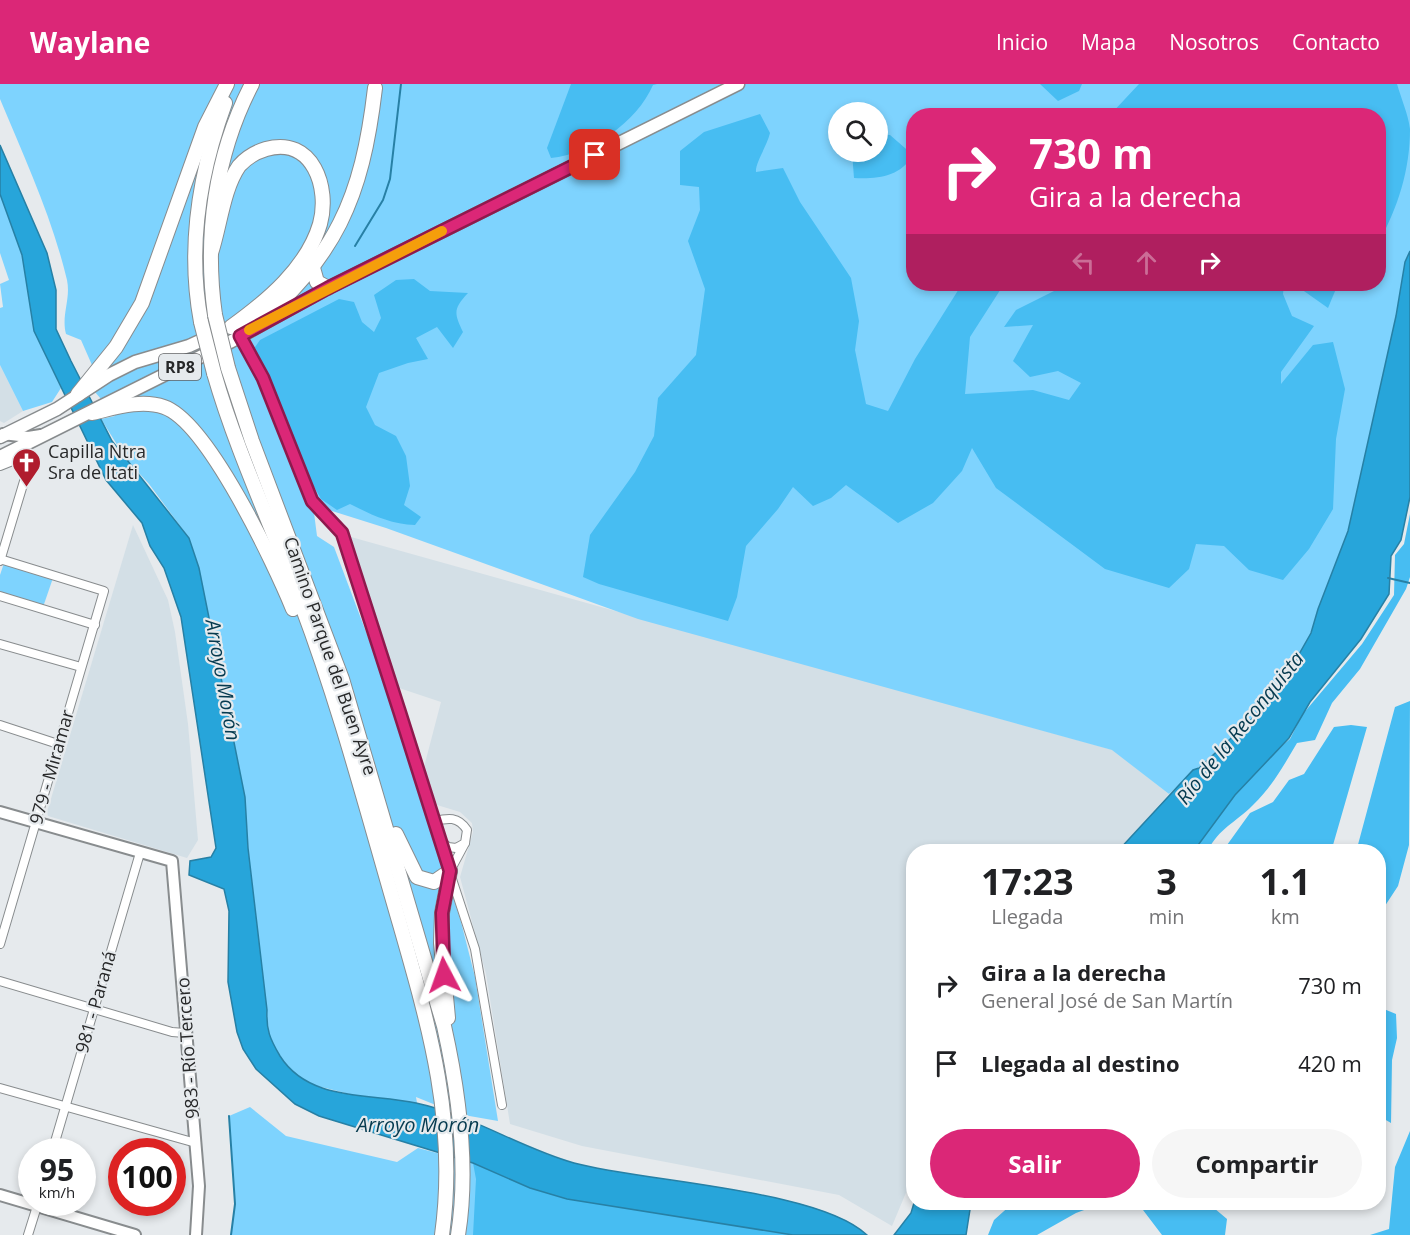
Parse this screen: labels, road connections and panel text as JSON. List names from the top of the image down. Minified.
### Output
{"streets":{"highway":["Camino Parque del Buen Ayre"],"main road":["RP8"],"street":["979 - Miramar","981 - Paraná","983 - Río Tercero"]},"crossings":[["981 - Paraná","983 - Río Tercero"]],"water":["Arroyo Morón","Río de la Reconquista"],"places":{"church":["Capilla Ntra Sra de Itati"]},"page":{"header":"Waylane","nav":["Inicio","Mapa","Nosotros","Contacto"],"turn":["730 m","Gira a la derecha"],"eta":["17:23","Llegada","3","min","1.1","km"],"list":[{"name":"Gira a la derecha","note":"General José de San Martín","value":"730 m"},{"name":"Llegada al destino","value":"420 m"}],"buttons":["Salir","Compartir"],"speed":"95 km/h","limit":"100"}}
